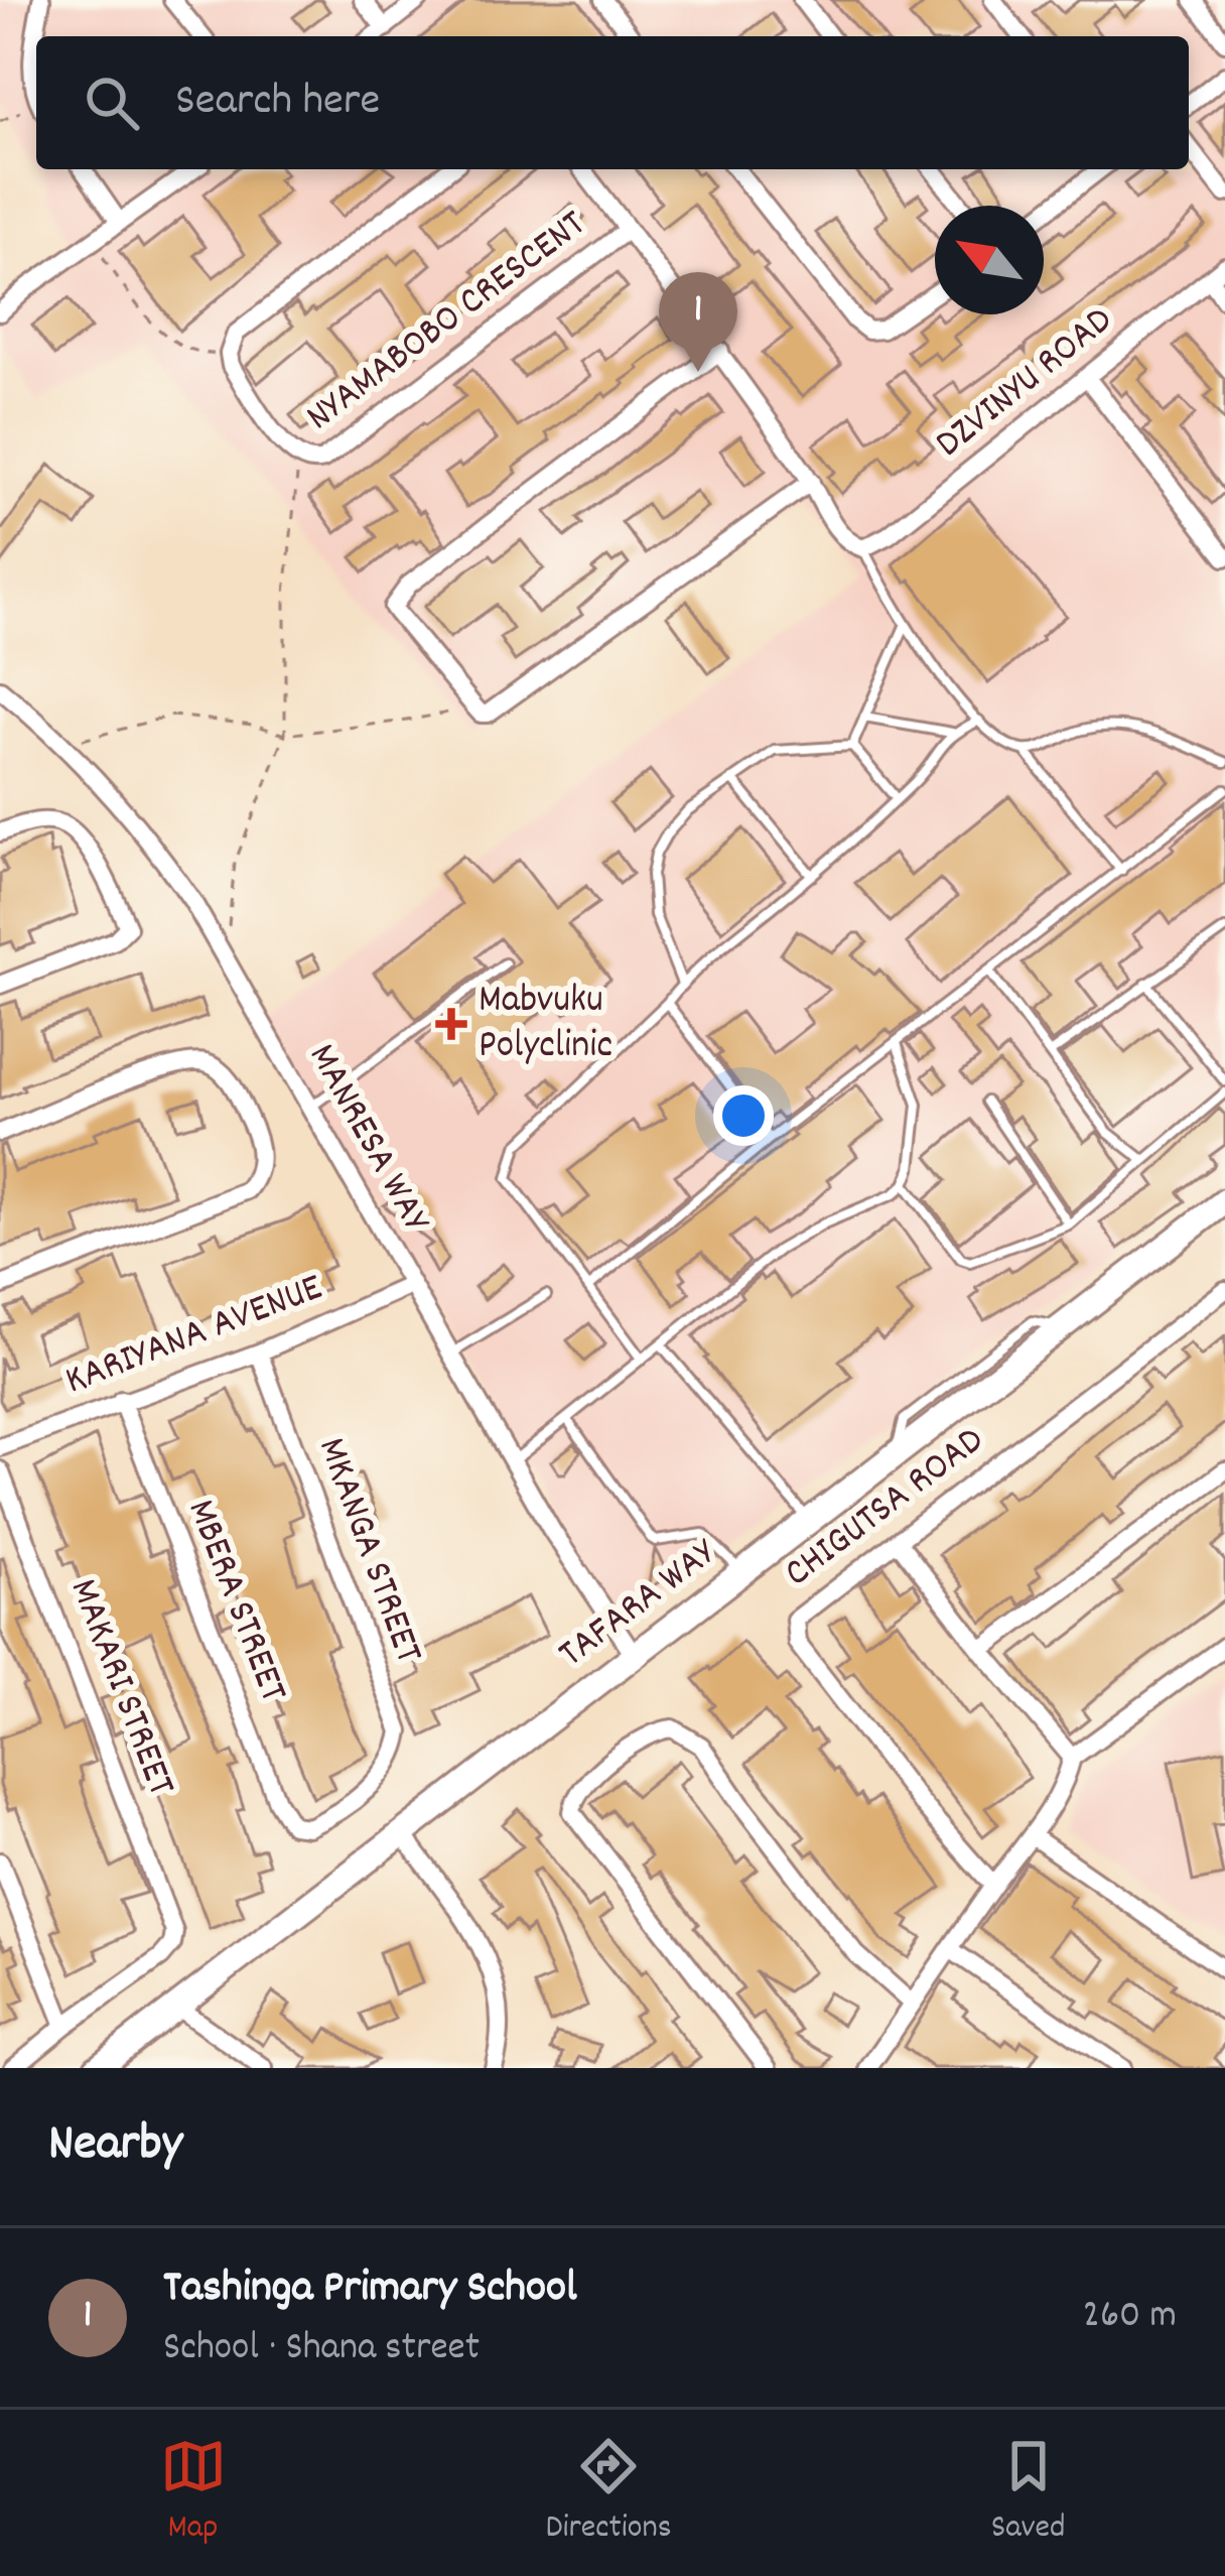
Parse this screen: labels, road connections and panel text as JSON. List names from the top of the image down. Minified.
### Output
{"streets":{"street":["NYAMABOBO CRESCENT","DZVINYU ROAD","MANRESA WAY","KARIYANA AVENUE","CHIGUTSA ROAD","MKANGA STREET","MBERA STREET","TAFARA WAY","MAKARI STREET"]},"crossings":[["MANRESA WAY","KARIYANA AVENUE"],["MANRESA WAY","TAFARA WAY"],["KARIYANA AVENUE","MKANGA STREET"],["KARIYANA AVENUE","MBERA STREET"],["MKANGA STREET","MBERA STREET"]],"places":{"health":["Mabvuku Polyclinic"]},"north":"top left","page":{"search":"Search here","pins":"1","heading":"Nearby","list":[{"mark":"1","name":"Tashinga Primary School","note":"School · Shana street","value":"260 m"}],"nav":["Map","Directions","Saved"]}}
